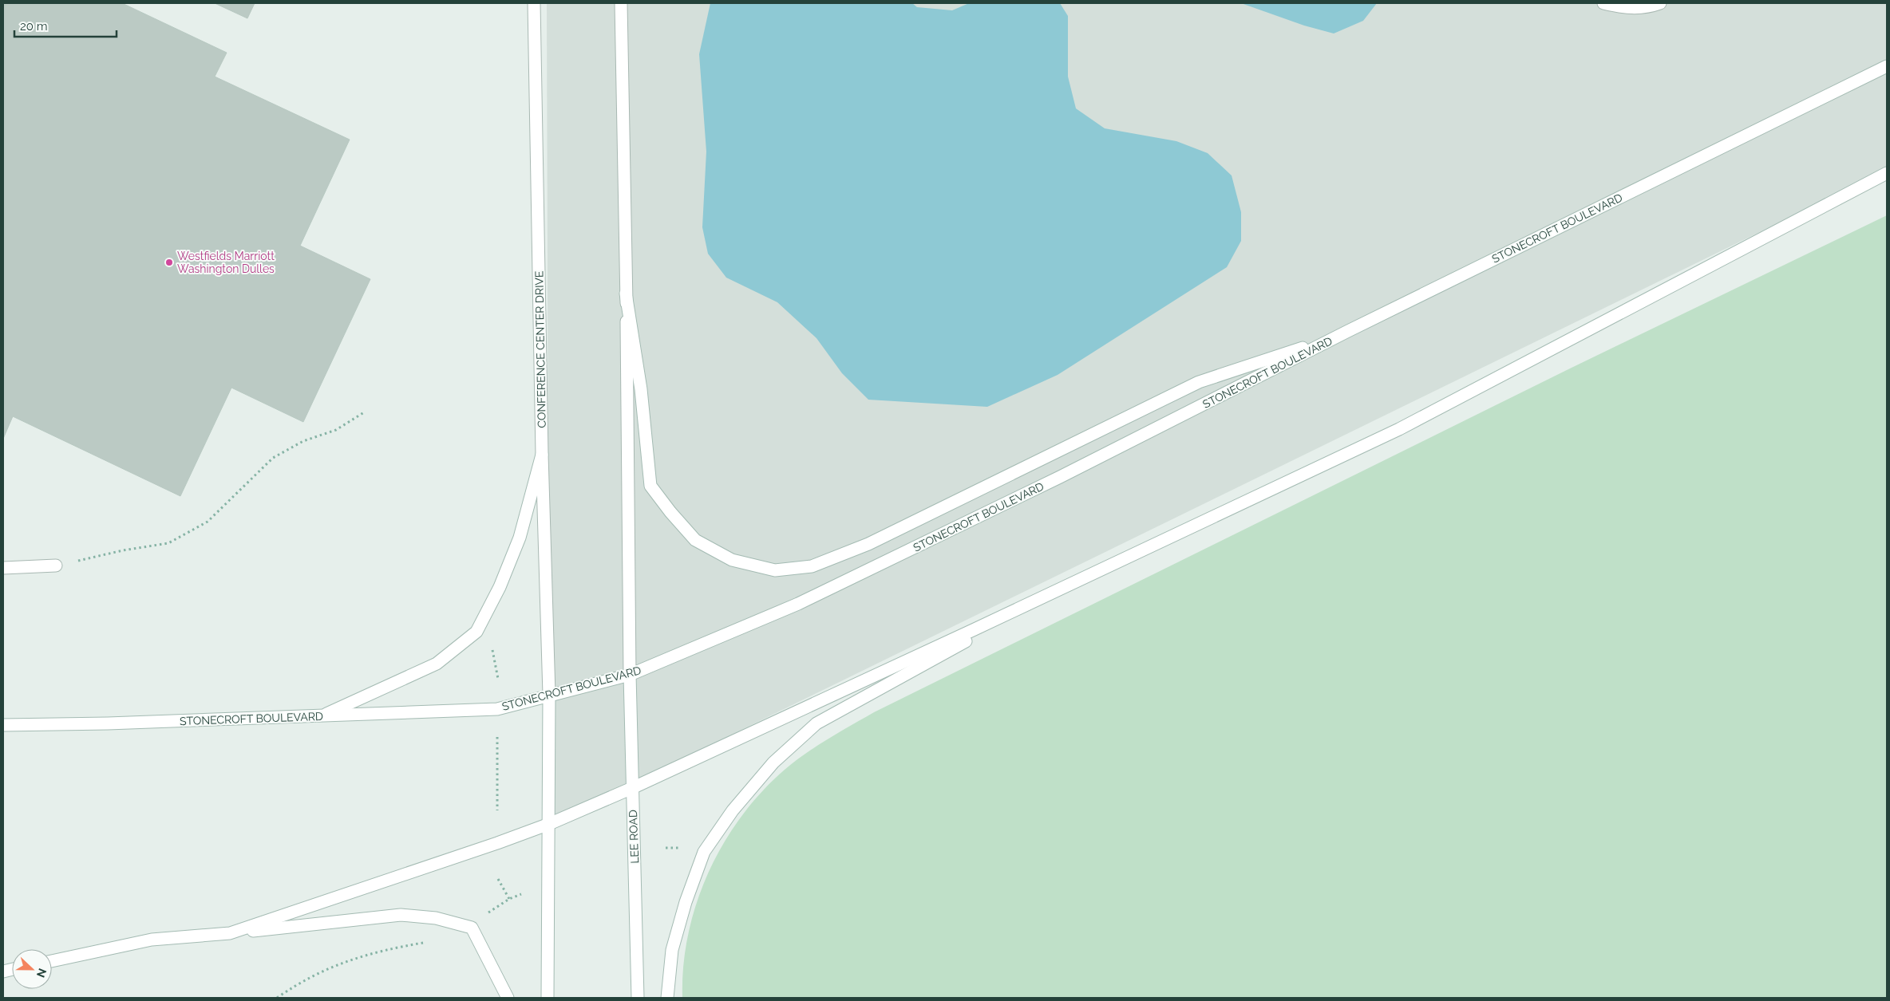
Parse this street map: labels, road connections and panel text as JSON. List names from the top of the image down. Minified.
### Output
{"streets":{"main road":["STONECROFT BOULEVARD","CONFERENCE CENTER DRIVE","LEE ROAD"]},"crossings":[["STONECROFT BOULEVARD","CONFERENCE CENTER DRIVE"],["STONECROFT BOULEVARD","LEE ROAD"]],"places":["Westfields Marriott Washington Dulles"],"scale_bar":"20 m","north":"right"}
